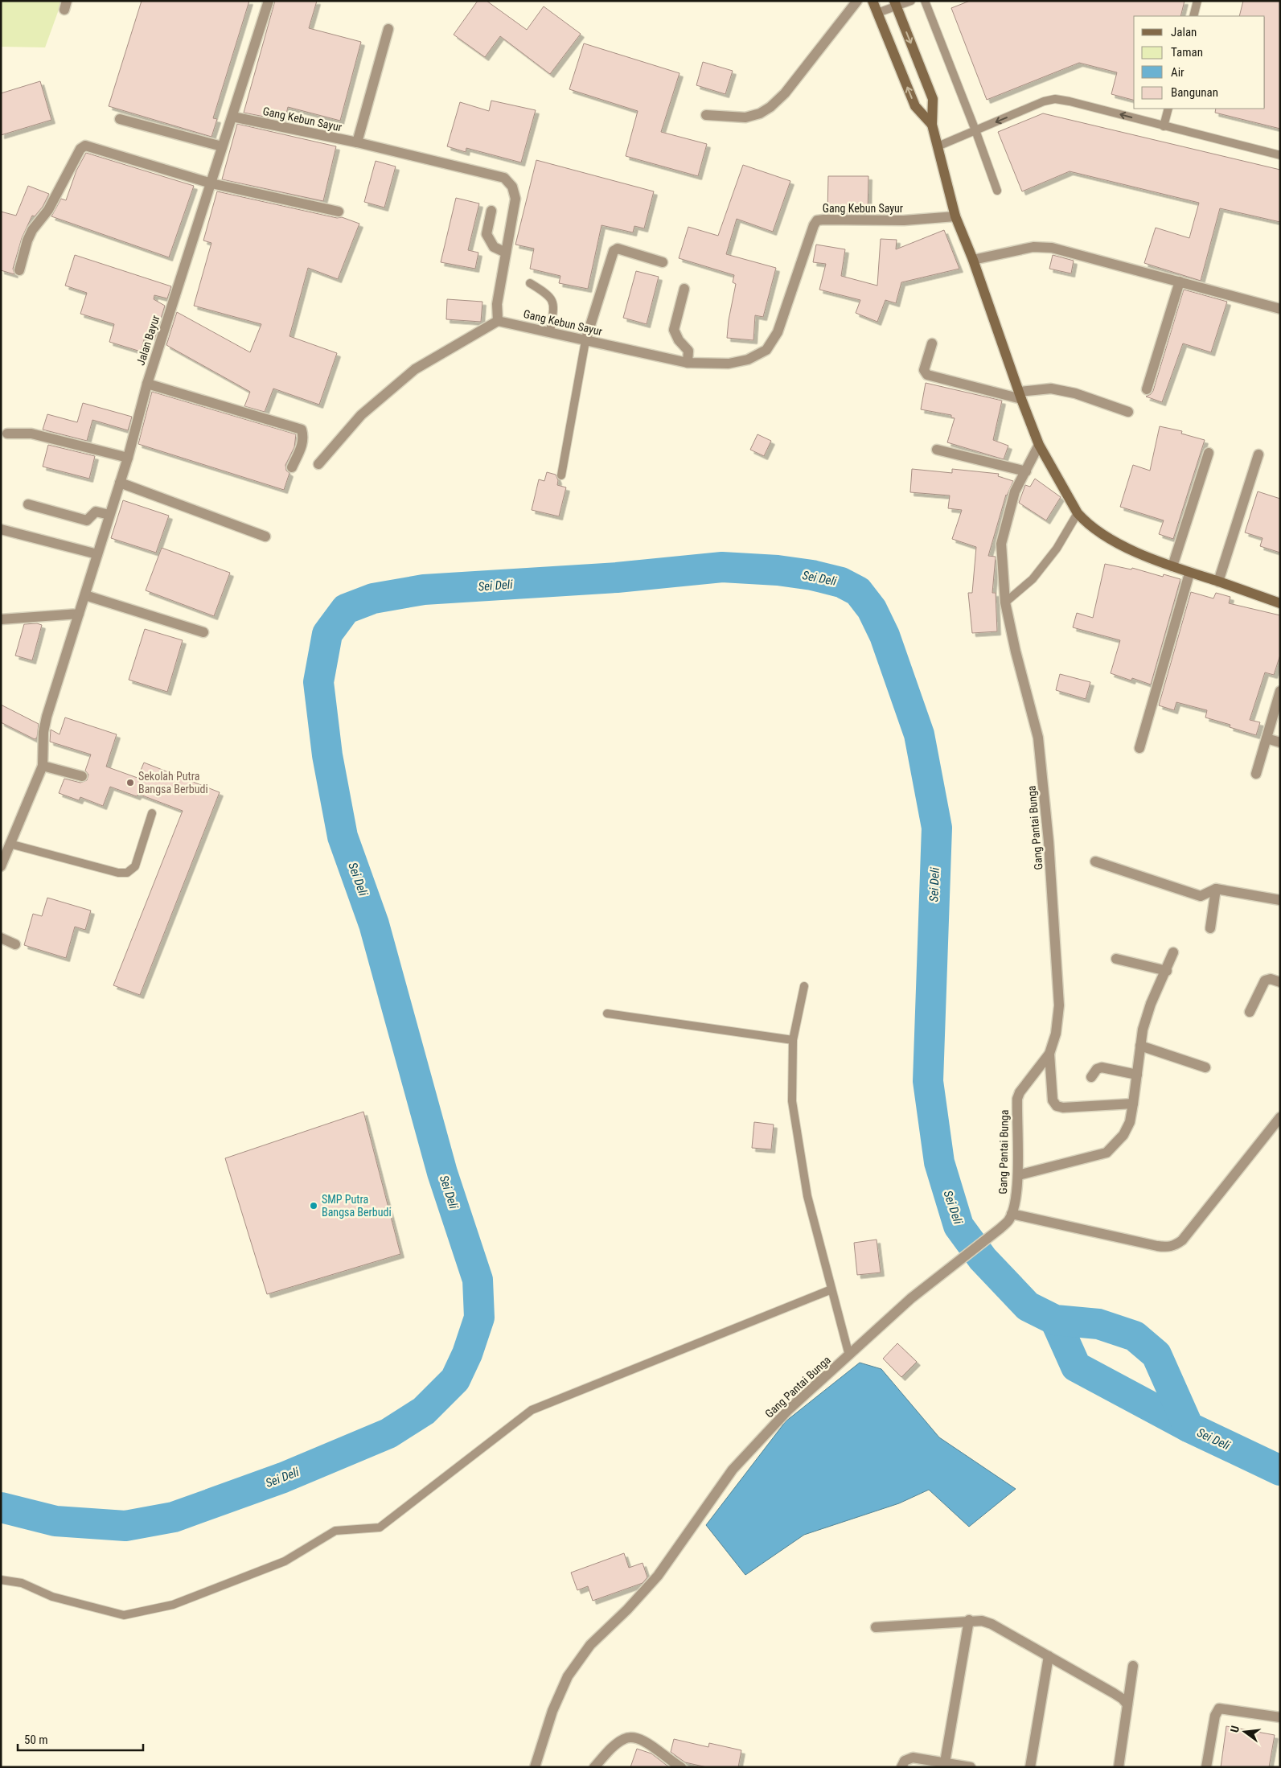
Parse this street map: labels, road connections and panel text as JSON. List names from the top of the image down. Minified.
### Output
{"streets":{"street":["Gang Kebun Sayur","Jalan Bayur","Gang Pantai Bunga"]},"crossings":[["Gang Kebun Sayur","Jalan Bayur"]],"water":["Sei Deli"],"places":["Sekolah Putra Bangsa Berbudi","SMP Putra Bangsa Berbudi"],"legend":["Jalan","Taman","Air","Bangunan"],"scale_bar":"50 m","north":"left"}
